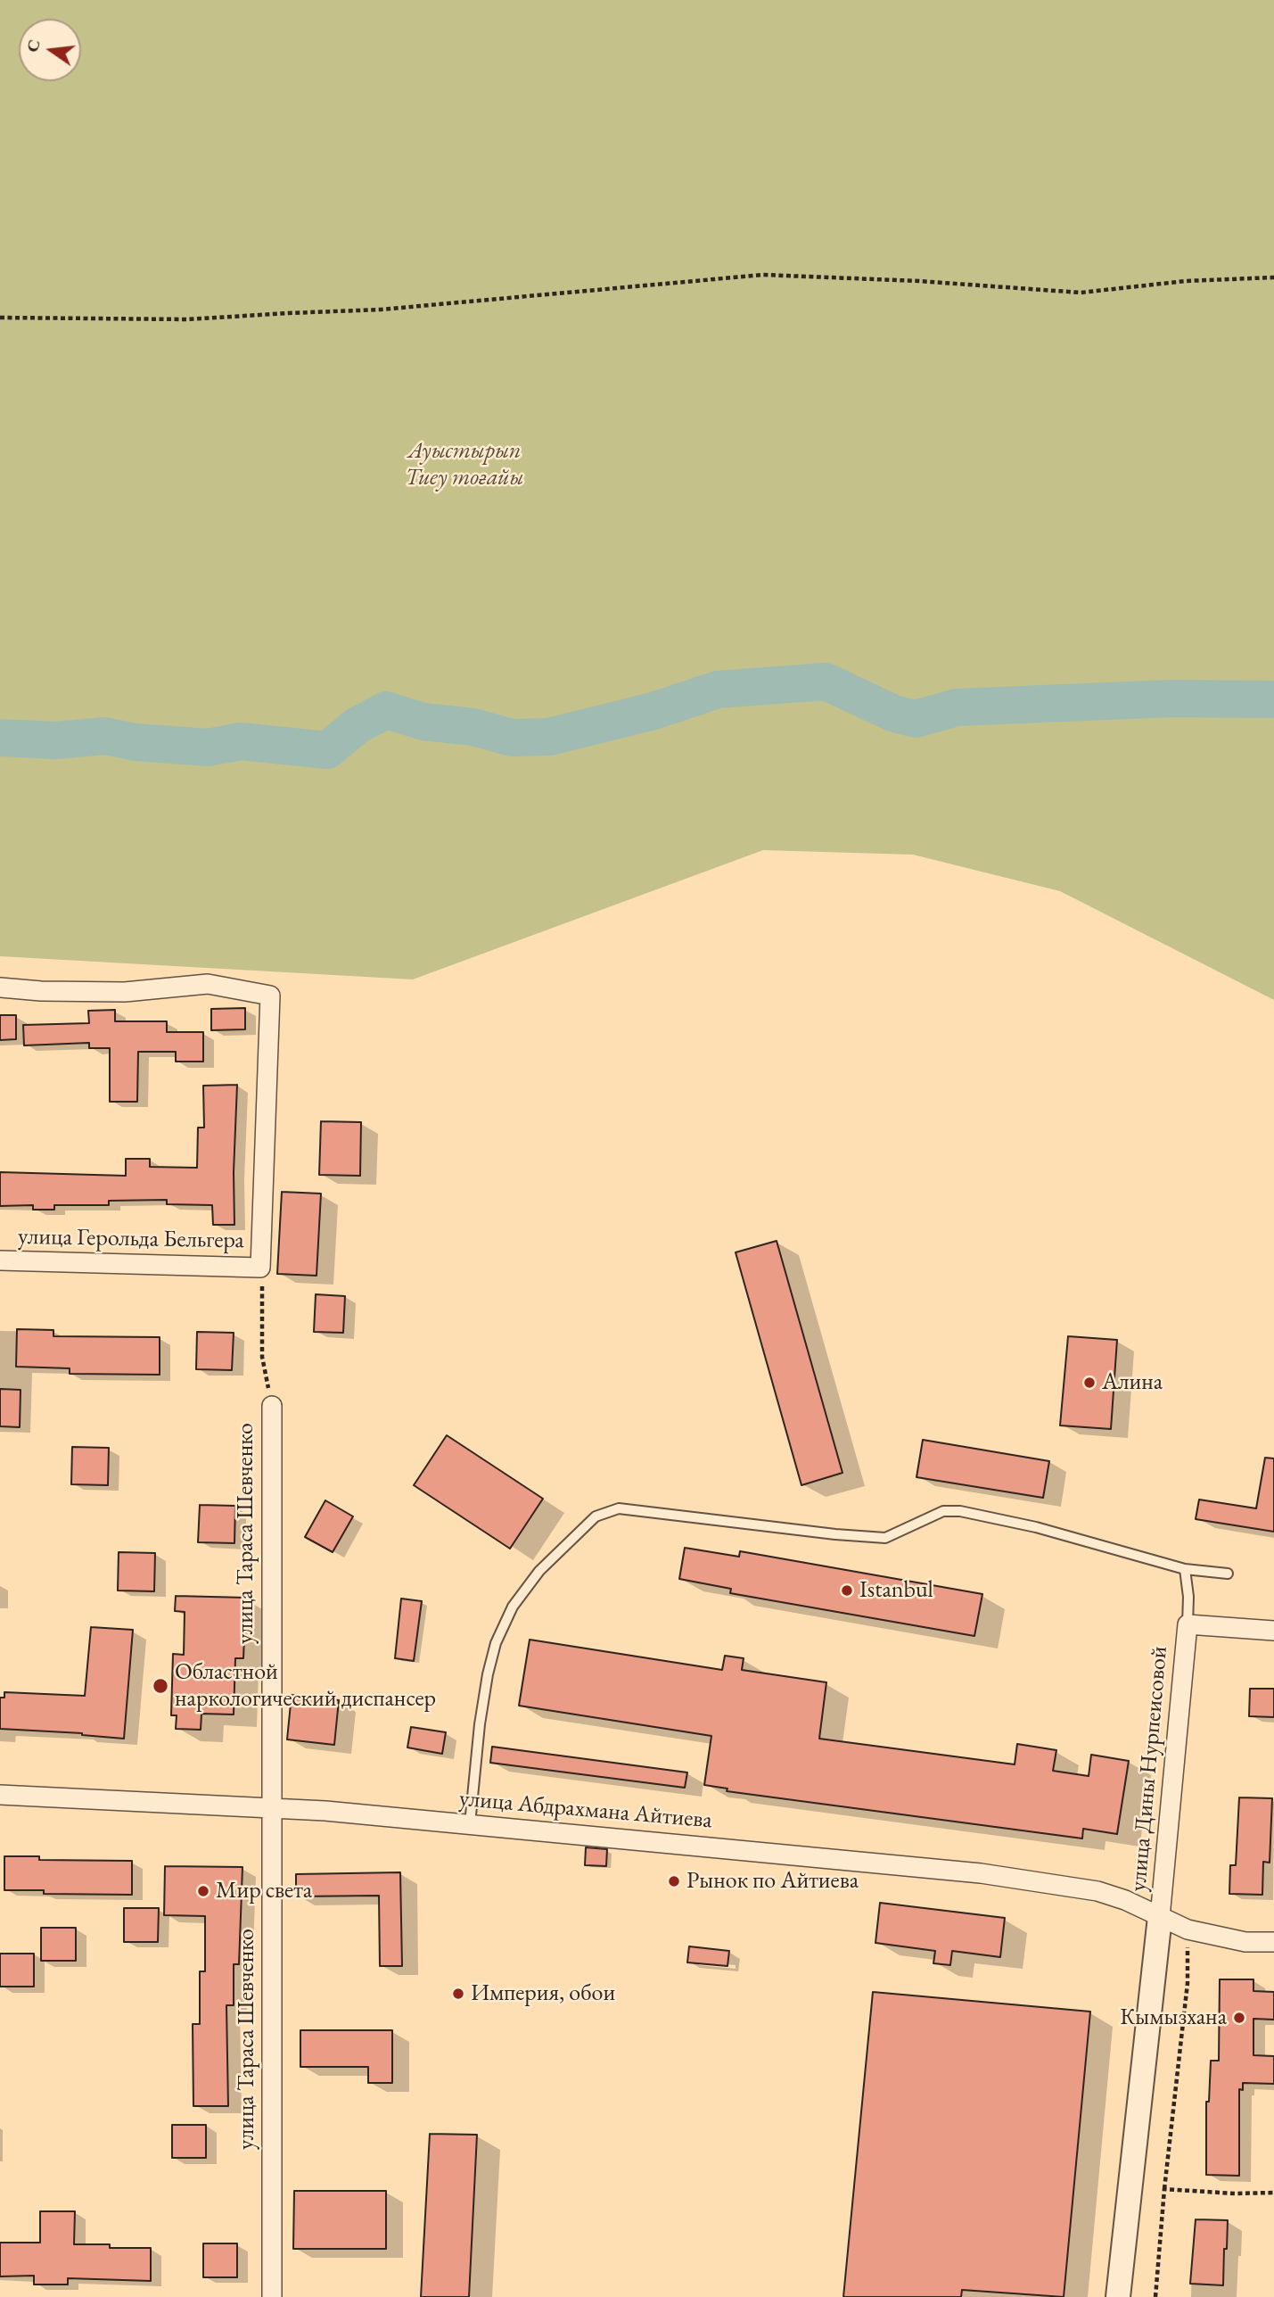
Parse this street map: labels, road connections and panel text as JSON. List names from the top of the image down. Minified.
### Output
{"streets":{"street":["улица Герольда Бельгера","улица Тараса Шевченко","улица Дины Нурпеисовой","улица Абдрахмана Айтиева"]},"crossings":[["улица Тараса Шевченко","улица Абдрахмана Айтиева"],["улица Дины Нурпеисовой","улица Абдрахмана Айтиева"]],"parks":["Ауыстырып Тиеу тоғайы"],"places":["Алина","Istanbul","Областной наркологический диспансер","Рынок по Айтиева","Мир света","Империя, обои","Кымызхана"],"north":"left"}
